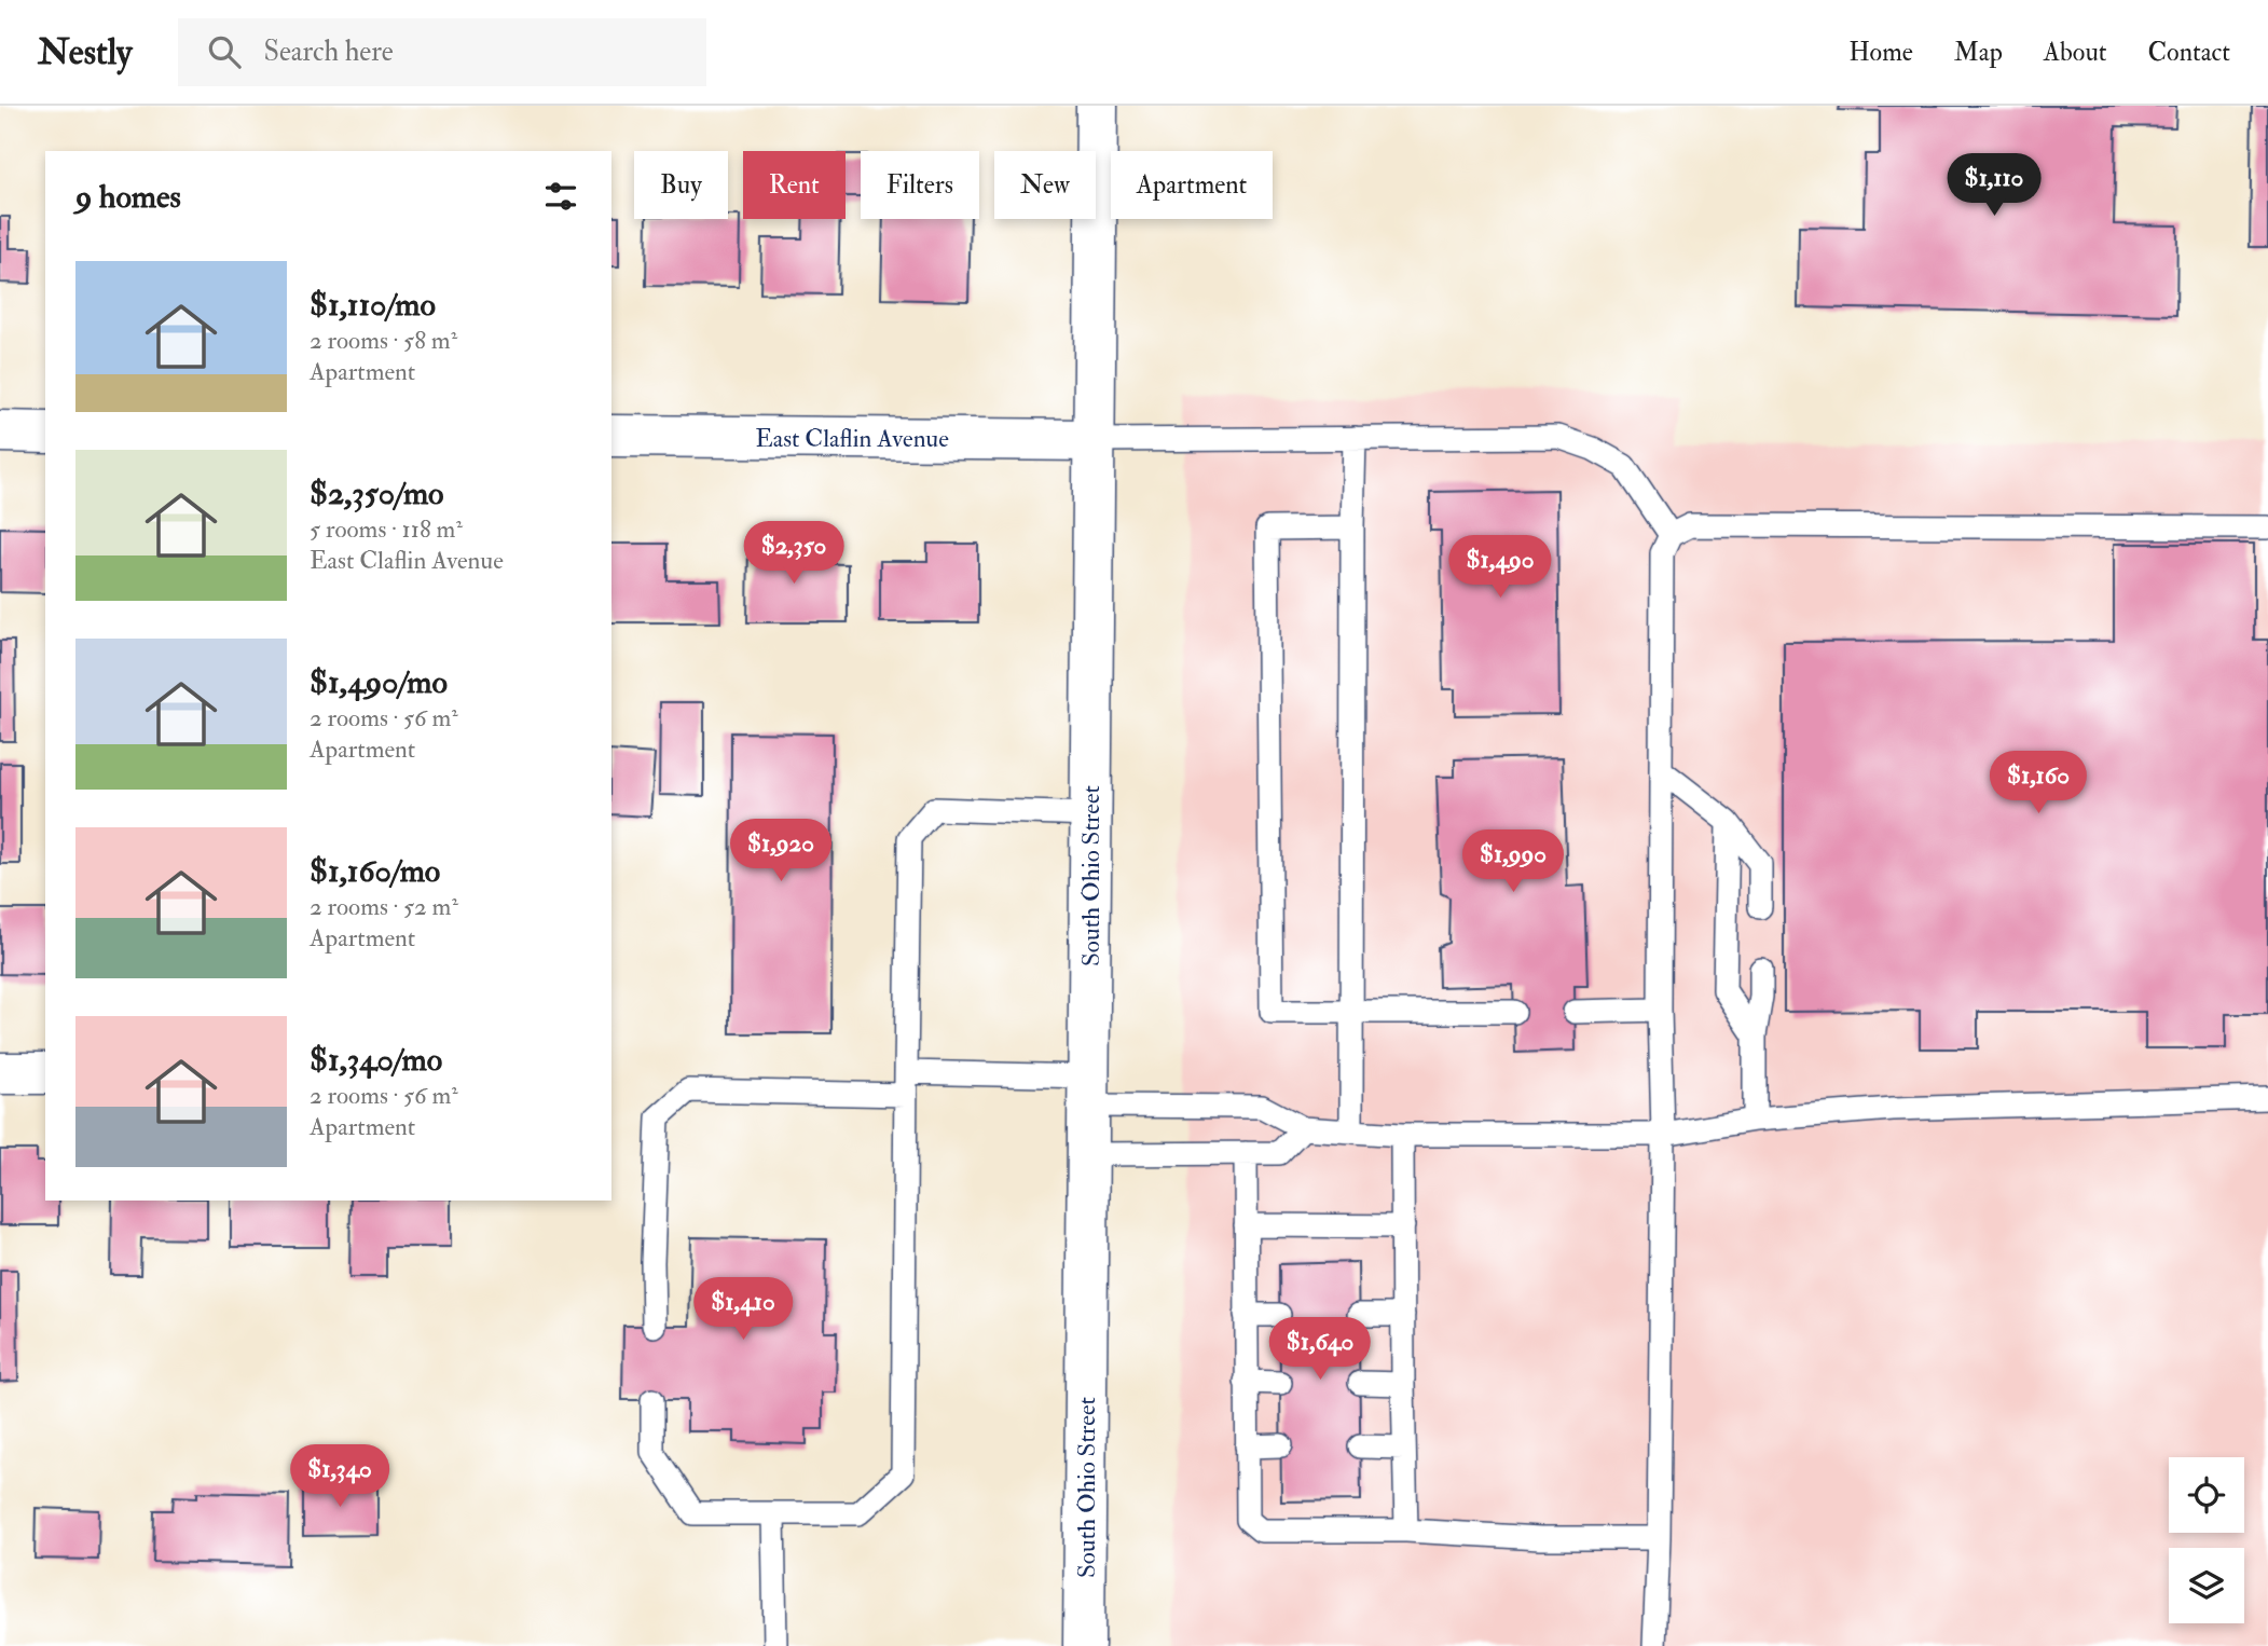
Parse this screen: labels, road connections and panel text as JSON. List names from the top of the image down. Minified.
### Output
{"streets":{"main road":["East Claflin Avenue","South Ohio Street"]},"crossings":[["East Claflin Avenue","South Ohio Street"]],"page":{"header":"Nestly","search":"Search here","nav":["Home","Map","About","Contact"],"chip":["Buy","Rent","Filters","New","Apartment"],"heading":"9 homes","price":["$1,110","$2,350","$1,490","$1,160","$1,920","$1,990","$1,410","$1,640","$1,340"],"list":[{"name":"$1,110/mo","note":"2 rooms · 58 m² · Apartment"},{"name":"$2,350/mo","note":"5 rooms · 118 m² · East Claflin Avenue"},{"name":"$1,490/mo","note":"2 rooms · 56 m² · Apartment"},{"name":"$1,160/mo","note":"2 rooms · 52 m² · Apartment"},{"name":"$1,340/mo","note":"2 rooms · 56 m² · Apartment"}]}}
